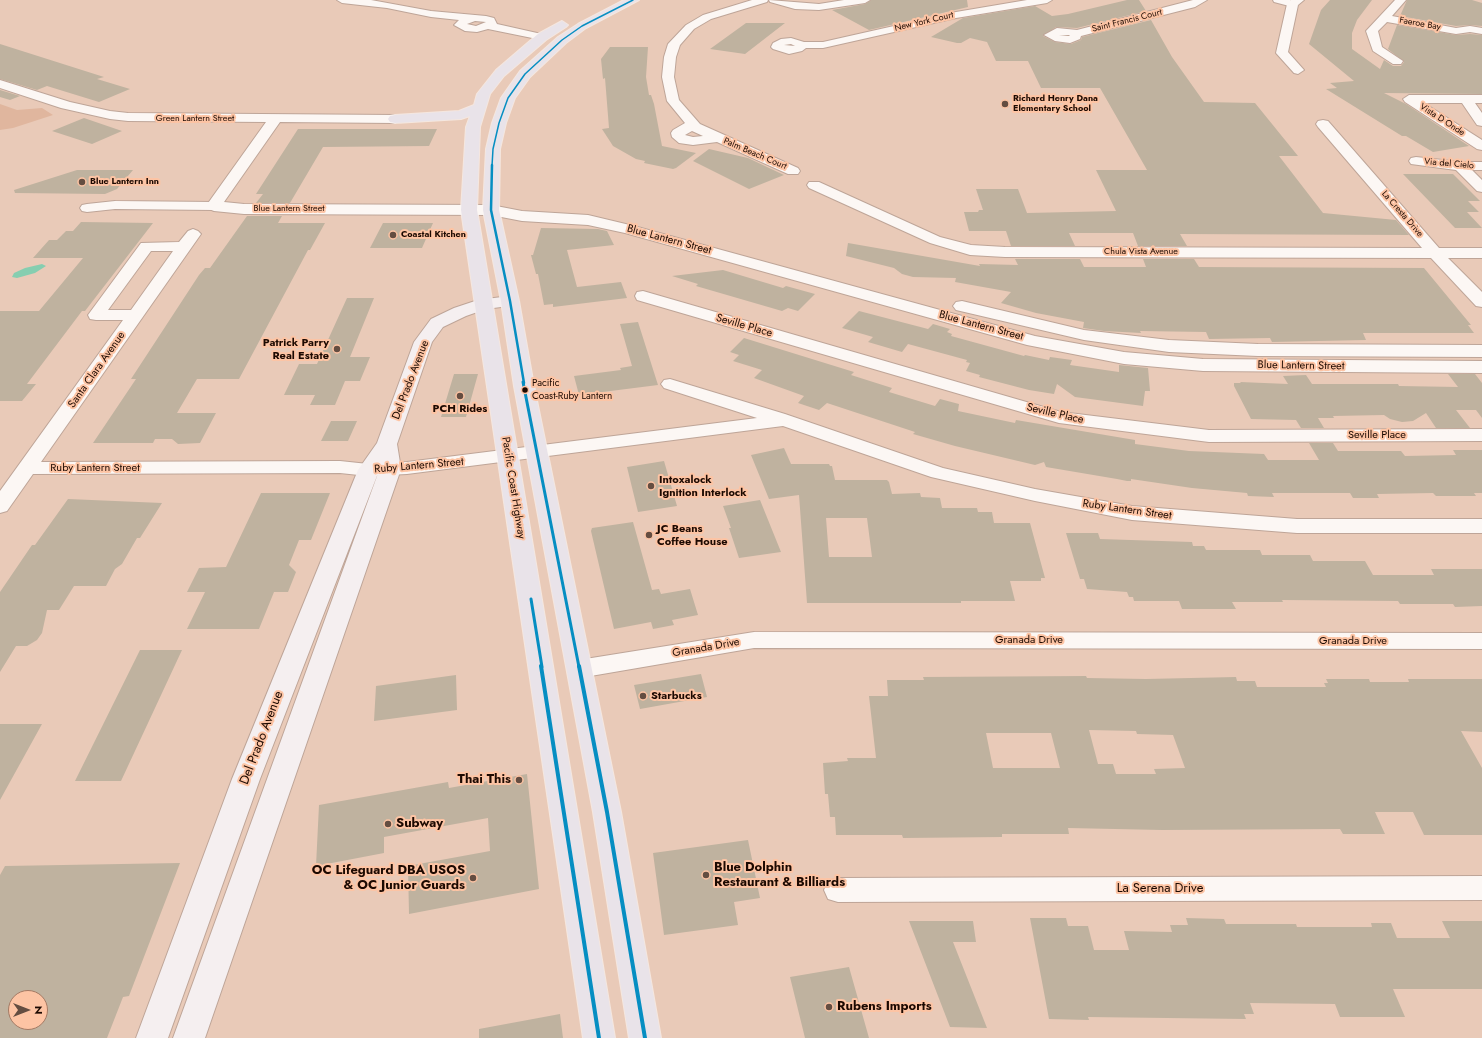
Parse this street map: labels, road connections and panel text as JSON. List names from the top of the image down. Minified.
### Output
{"streets":{"highway":["Pacific Coast Highway"],"main road":["Del Prado Avenue"],"street":["Saint Francis Court","New York Court","Faeroe Bay","Green Lantern Street","Vista D Onde","Palm Beach Court","Via del Cielo","Blue Lantern Street","La Cresta Drive","Chula Vista Avenue","Seville Place","Santa Clara Avenue","Ruby Lantern Street","Granada Drive","La Serena Drive"]},"crossings":[["Blue Lantern Street","Pacific Coast Highway"],["La Cresta Drive","Chula Vista Avenue"],["Santa Clara Avenue","Ruby Lantern Street"],["Del Prado Avenue","Ruby Lantern Street"],["Del Prado Avenue","Pacific Coast Highway"],["Ruby Lantern Street","Pacific Coast Highway"]],"places":["Richard Henry Dana Elementary School","Blue Lantern Inn","Coastal Kitchen","Patrick Parry Real Estate","Pacific Coast-Ruby Lantern","PCH Rides","Intoxalock Ignition Interlock","JC Beans Coffee House","Starbucks","Thai This","Subway","Blue Dolphin Restaurant & Billiards","OC Lifeguard DBA USOS & OC Junior Guards","Rubens Imports"],"north":"right"}
